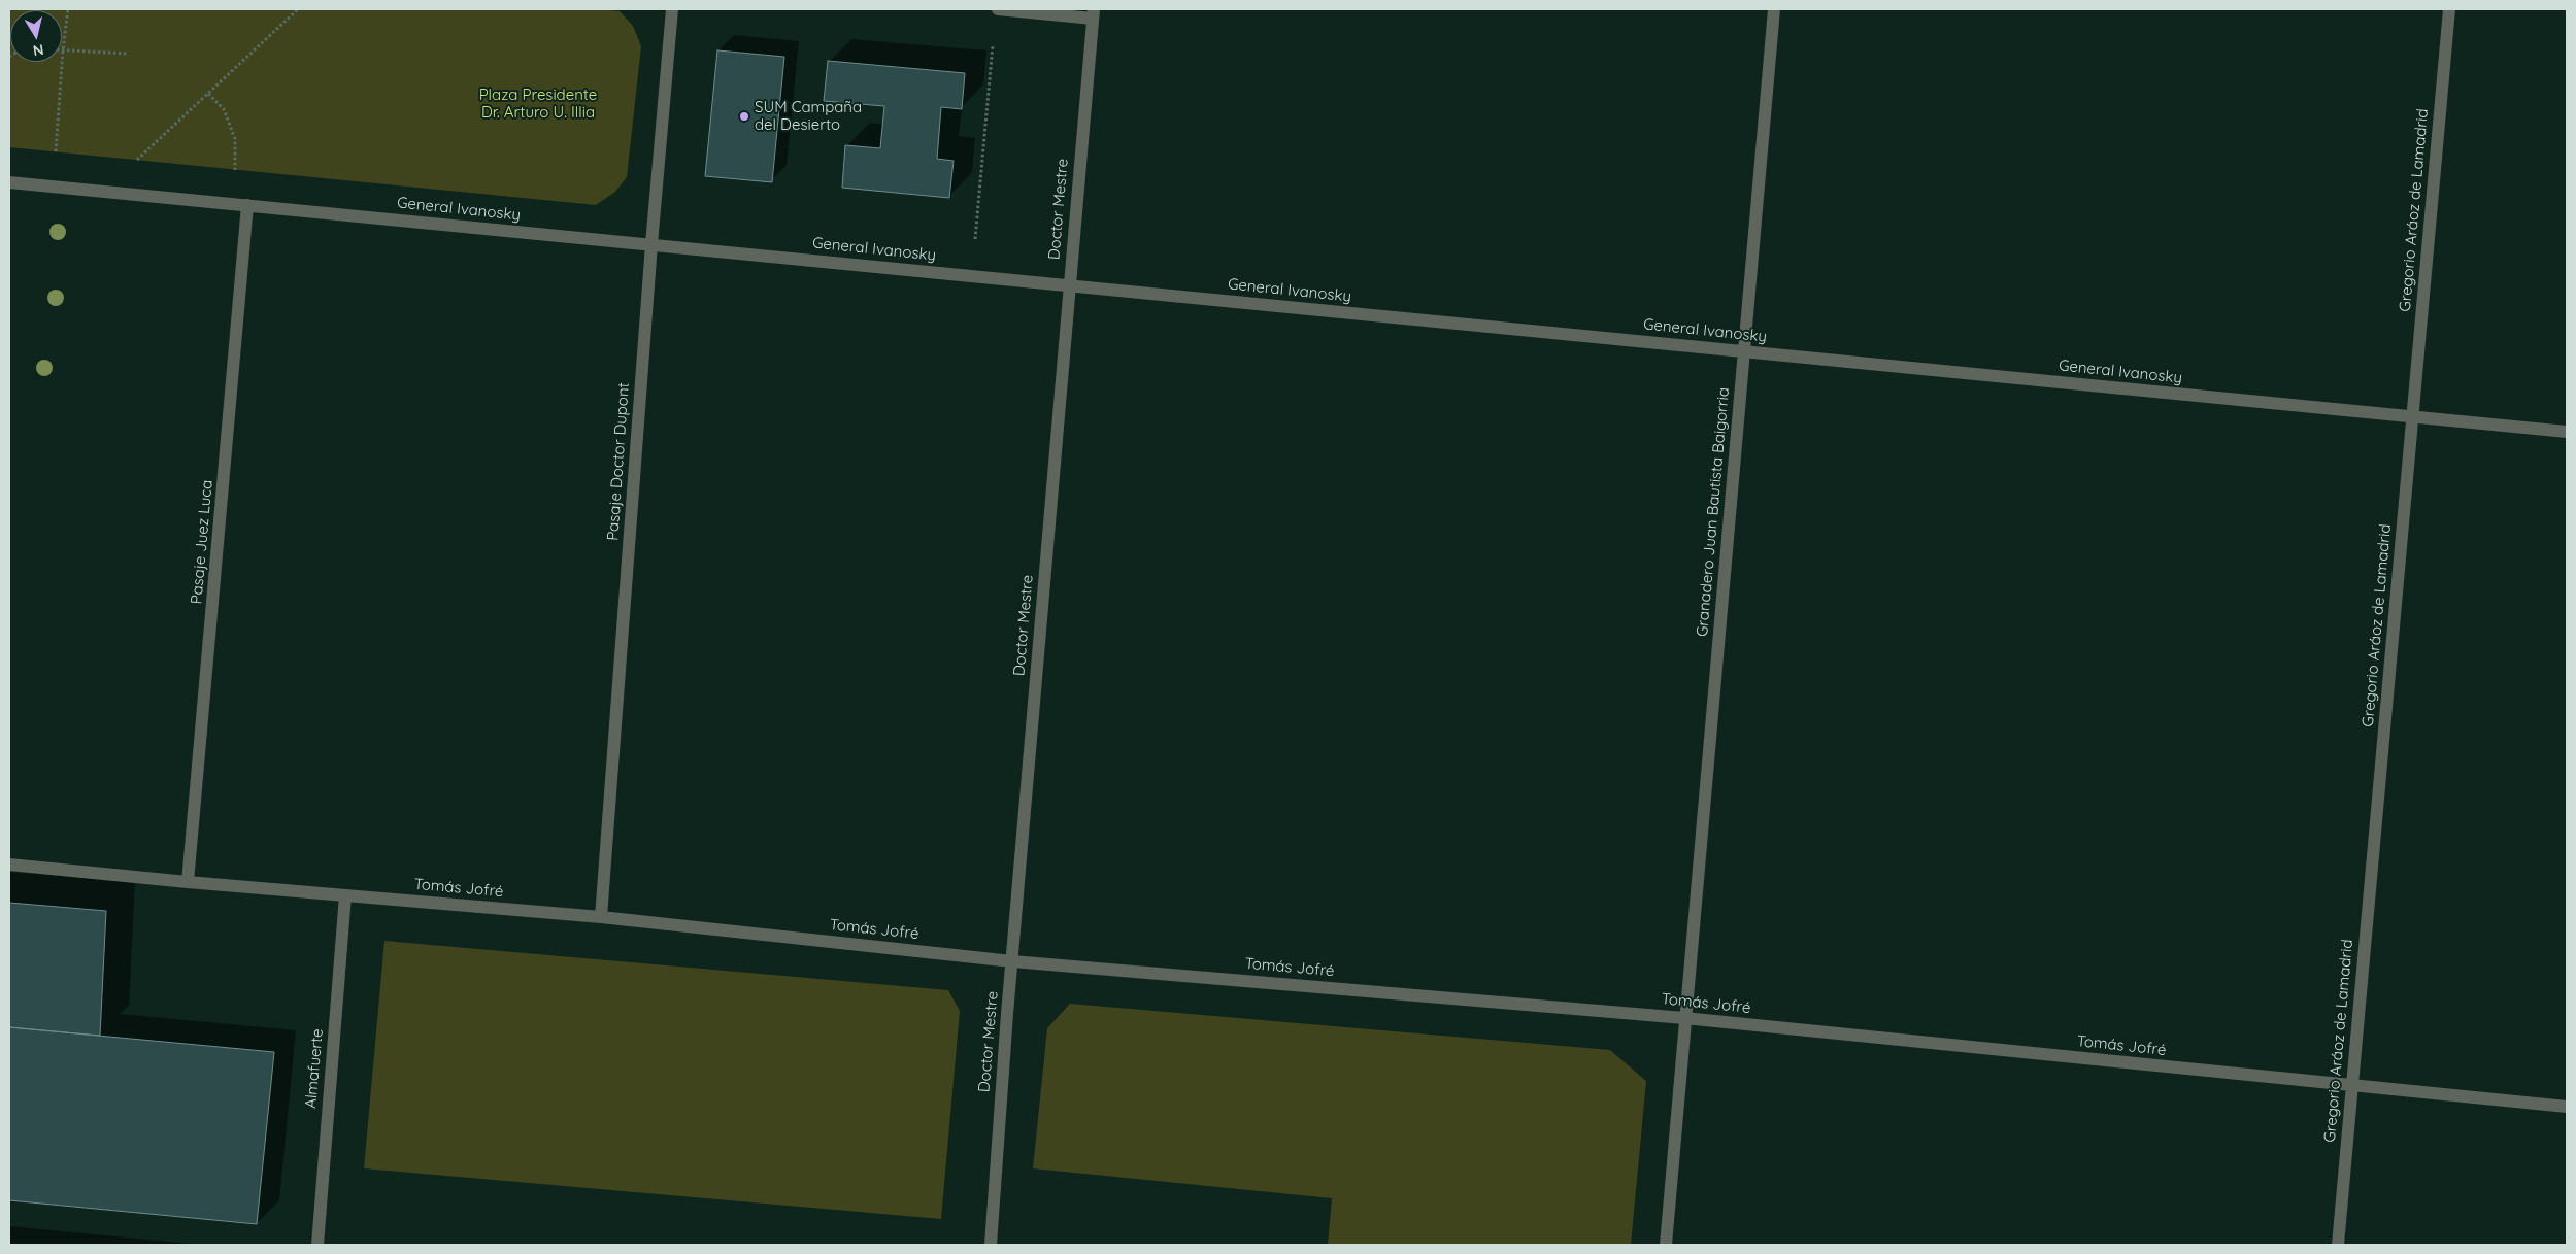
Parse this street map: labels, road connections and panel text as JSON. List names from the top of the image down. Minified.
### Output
{"streets":{"street":["General Ivanosky","Doctor Mestre","Gregorio Aráoz de Lamadrid","Pasaje Doctor Dupont","Granadero Juan Bautista Baigorria","Pasaje Juez Luca","Tomás Jofré","Almafuerte"]},"crossings":[["General Ivanosky","Doctor Mestre"],["General Ivanosky","Gregorio Aráoz de Lamadrid"],["General Ivanosky","Pasaje Doctor Dupont"],["General Ivanosky","Granadero Juan Bautista Baigorria"],["General Ivanosky","Pasaje Juez Luca"],["Doctor Mestre","Tomás Jofré"],["Gregorio Aráoz de Lamadrid","Tomás Jofré"],["Pasaje Doctor Dupont","Tomás Jofré"],["Granadero Juan Bautista Baigorria","Tomás Jofré"],["Pasaje Juez Luca","Tomás Jofré"],["Tomás Jofré","Almafuerte"]],"parks":["Plaza Presidente Dr. Arturo U. Illia"],"places":["SUM Campaña del Desierto"],"north":"bottom"}
